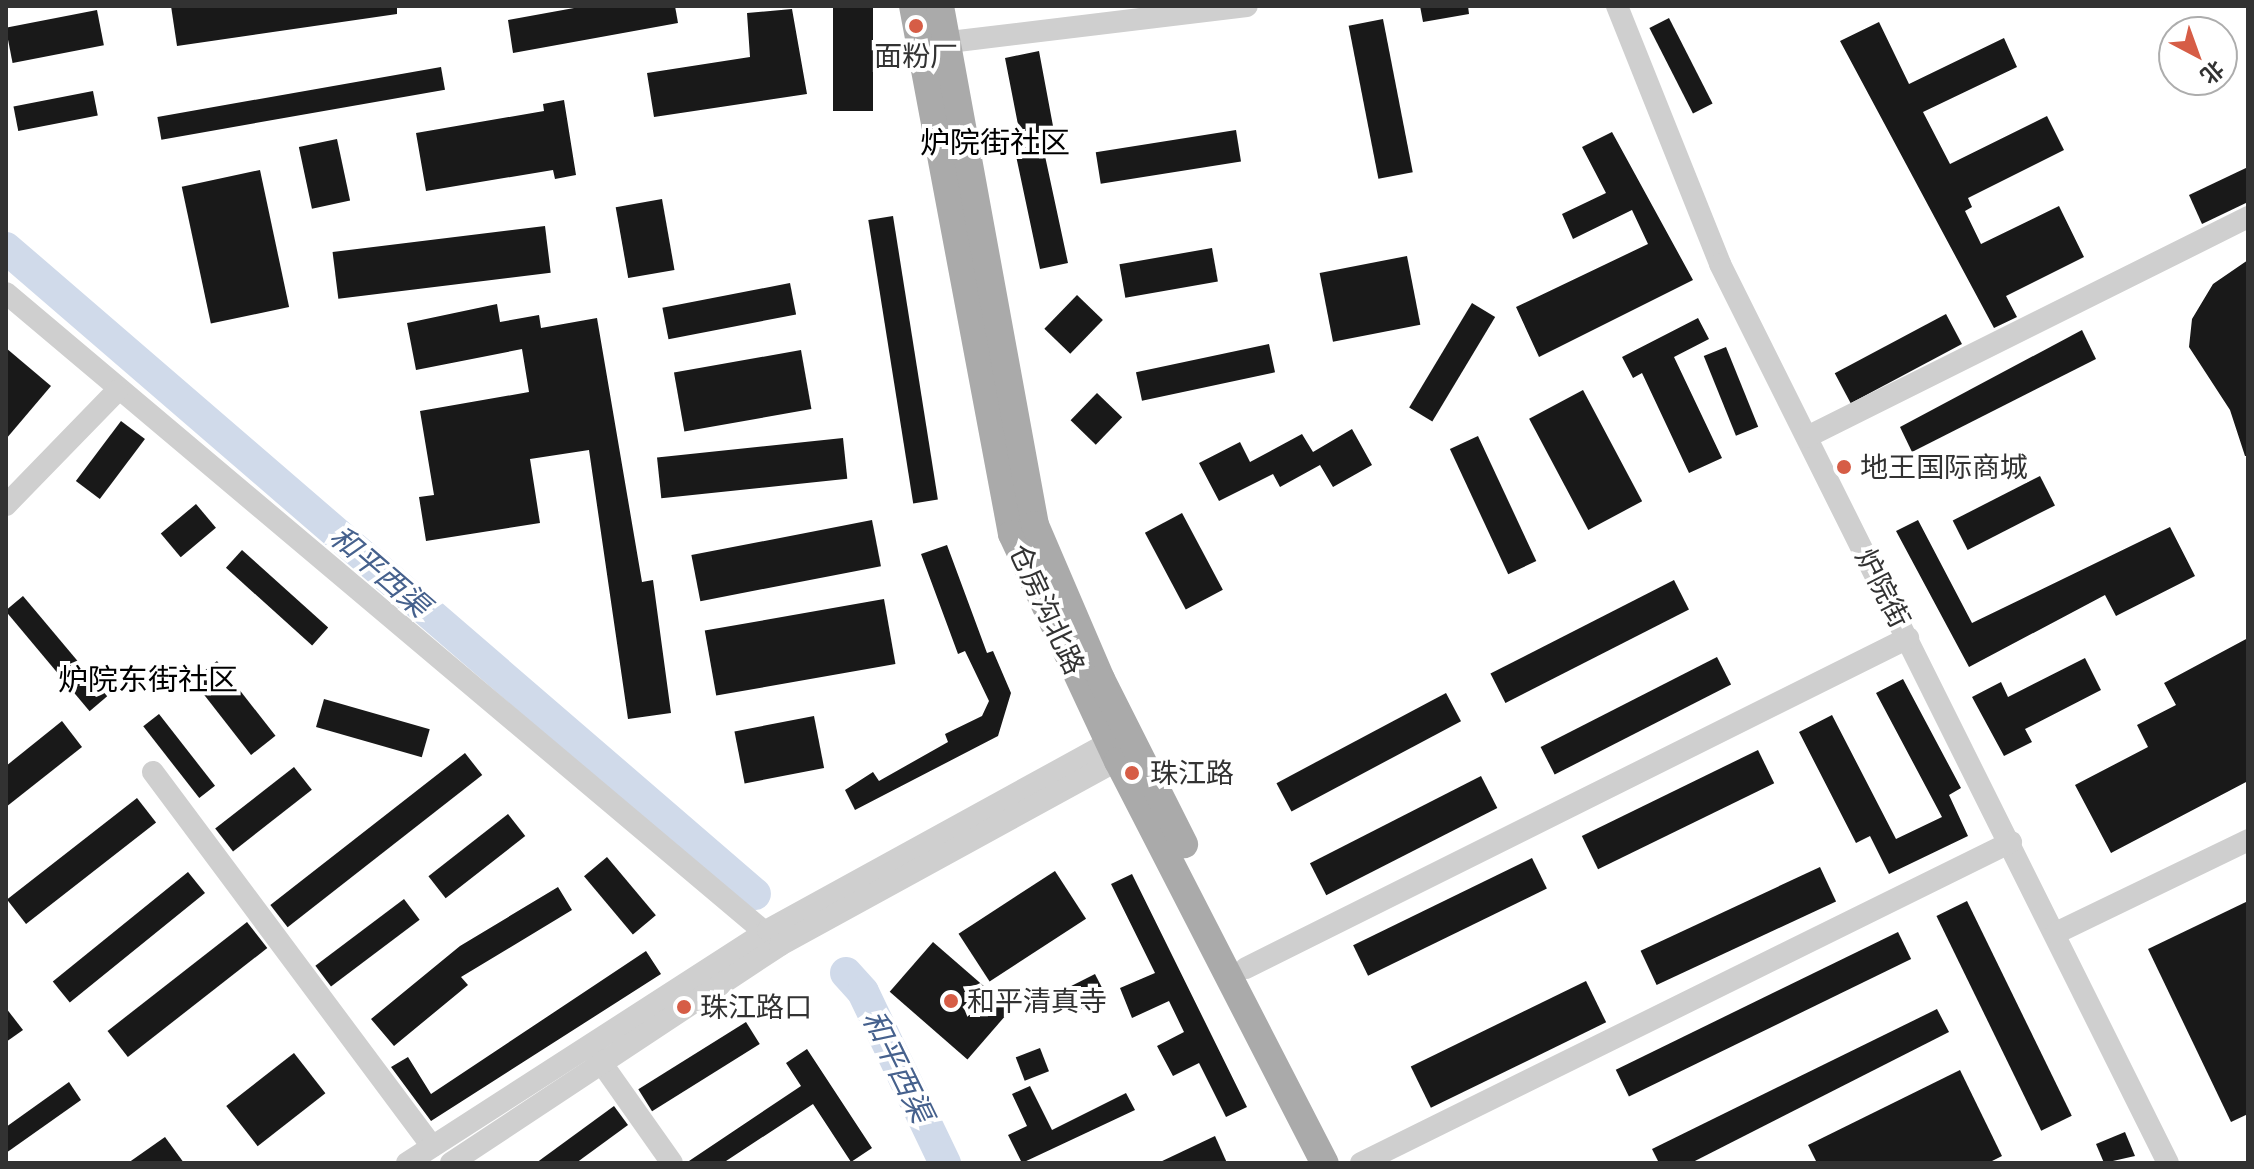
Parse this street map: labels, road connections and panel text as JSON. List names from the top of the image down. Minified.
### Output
{"streets":{"main road":["仓房沟北路"],"street":["炉院街"]},"districts":["炉院街社区","炉院东街社区"],"water":["和平西渠"],"places":["面粉厂","地王国际商城","珠江路","和平清真寺","珠江路口"],"north":"bottom right"}
